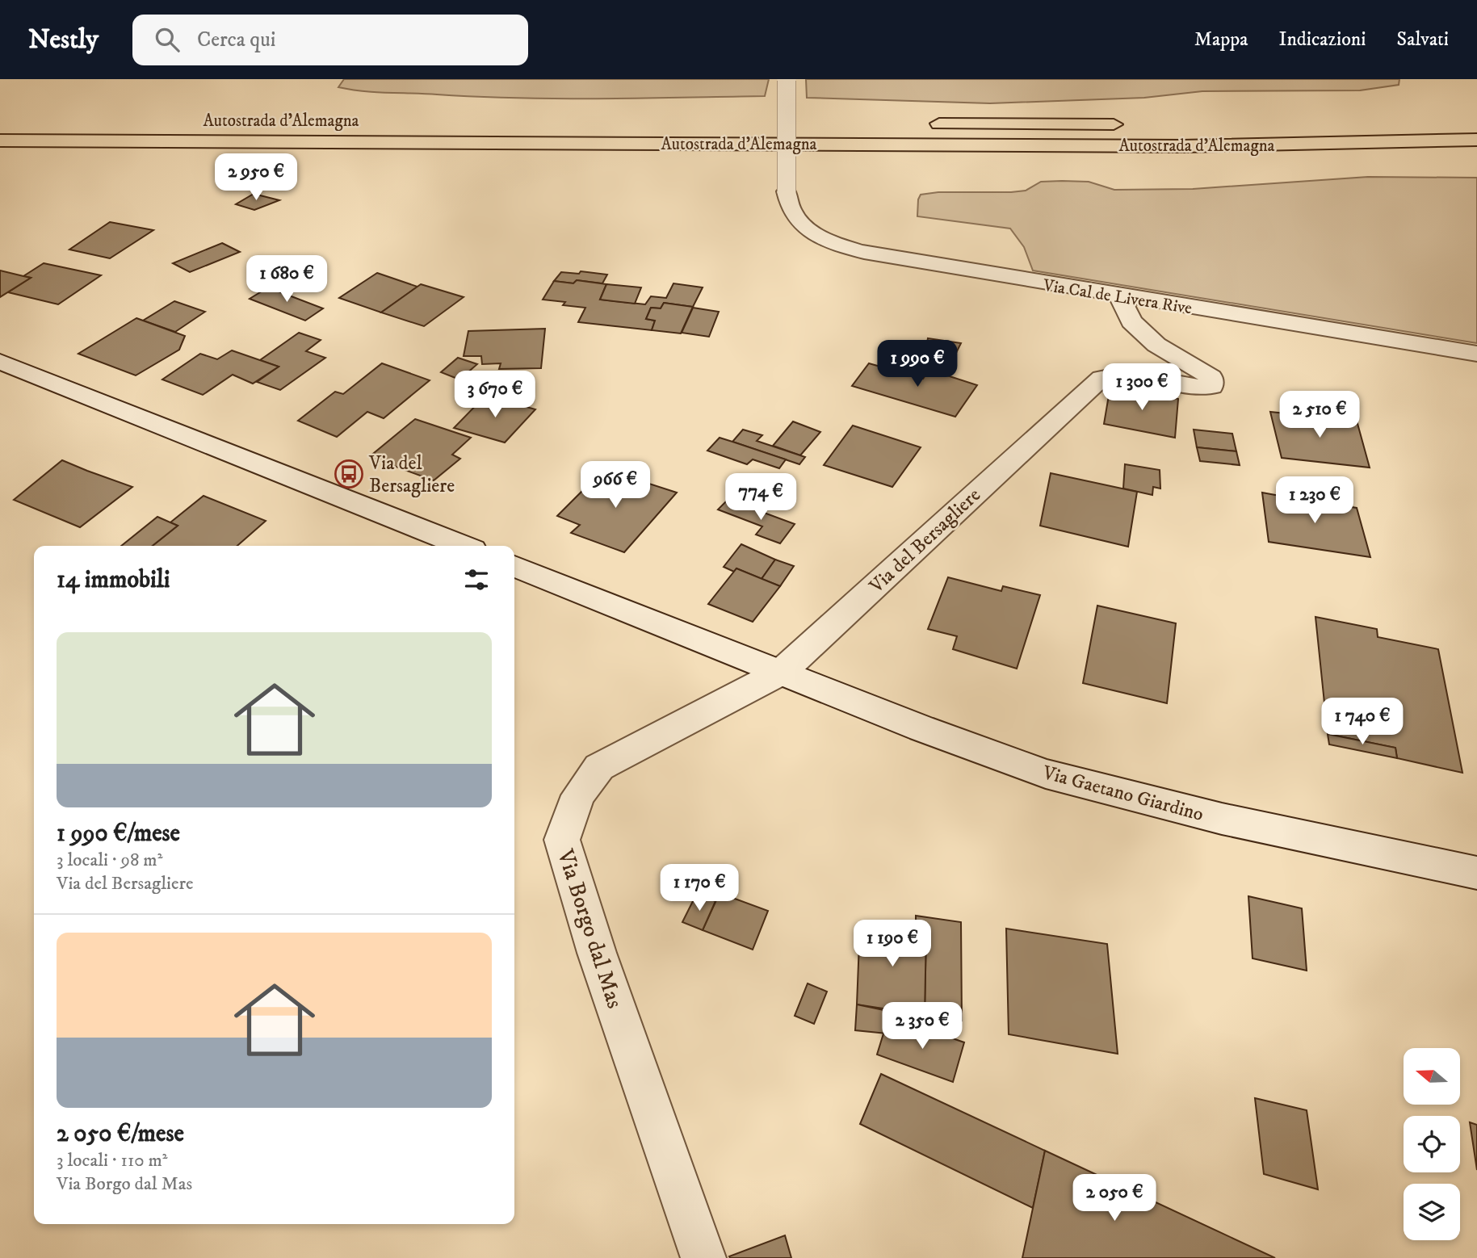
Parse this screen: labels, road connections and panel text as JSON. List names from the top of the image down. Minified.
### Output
{"streets":{"highway":["Autostrada d'Alemagna"],"street":["Via Cal de Livera Rive","Via del Bersagliere","Via Gaetano Giardino","Via Borgo dal Mas"]},"crossings":[["Via Cal de Livera Rive","Via del Bersagliere"],["Via del Bersagliere","Via Gaetano Giardino"],["Via del Bersagliere","Via Borgo dal Mas"],["Via Gaetano Giardino","Via Borgo dal Mas"]],"places":{"bus stop":["Via del Bersagliere"]},"north":"left","page":{"header":"Nestly","search":"Cerca qui","nav":["Mappa","Indicazioni","Salvati"],"price":["2 950 €","1 680 €","1 990 €","1 300 €","3 670 €","2 510 €","966 €","774 €","1 230 €","1 740 €","1 170 €","1 190 €","2 350 €","2 050 €"],"heading":"14 immobili","list":[{"name":"1 990 €/mese","note":"3 locali · 98 m² · Via del Bersagliere"},{"name":"2 050 €/mese","note":"3 locali · 110 m² · Via Borgo dal Mas"}]}}
